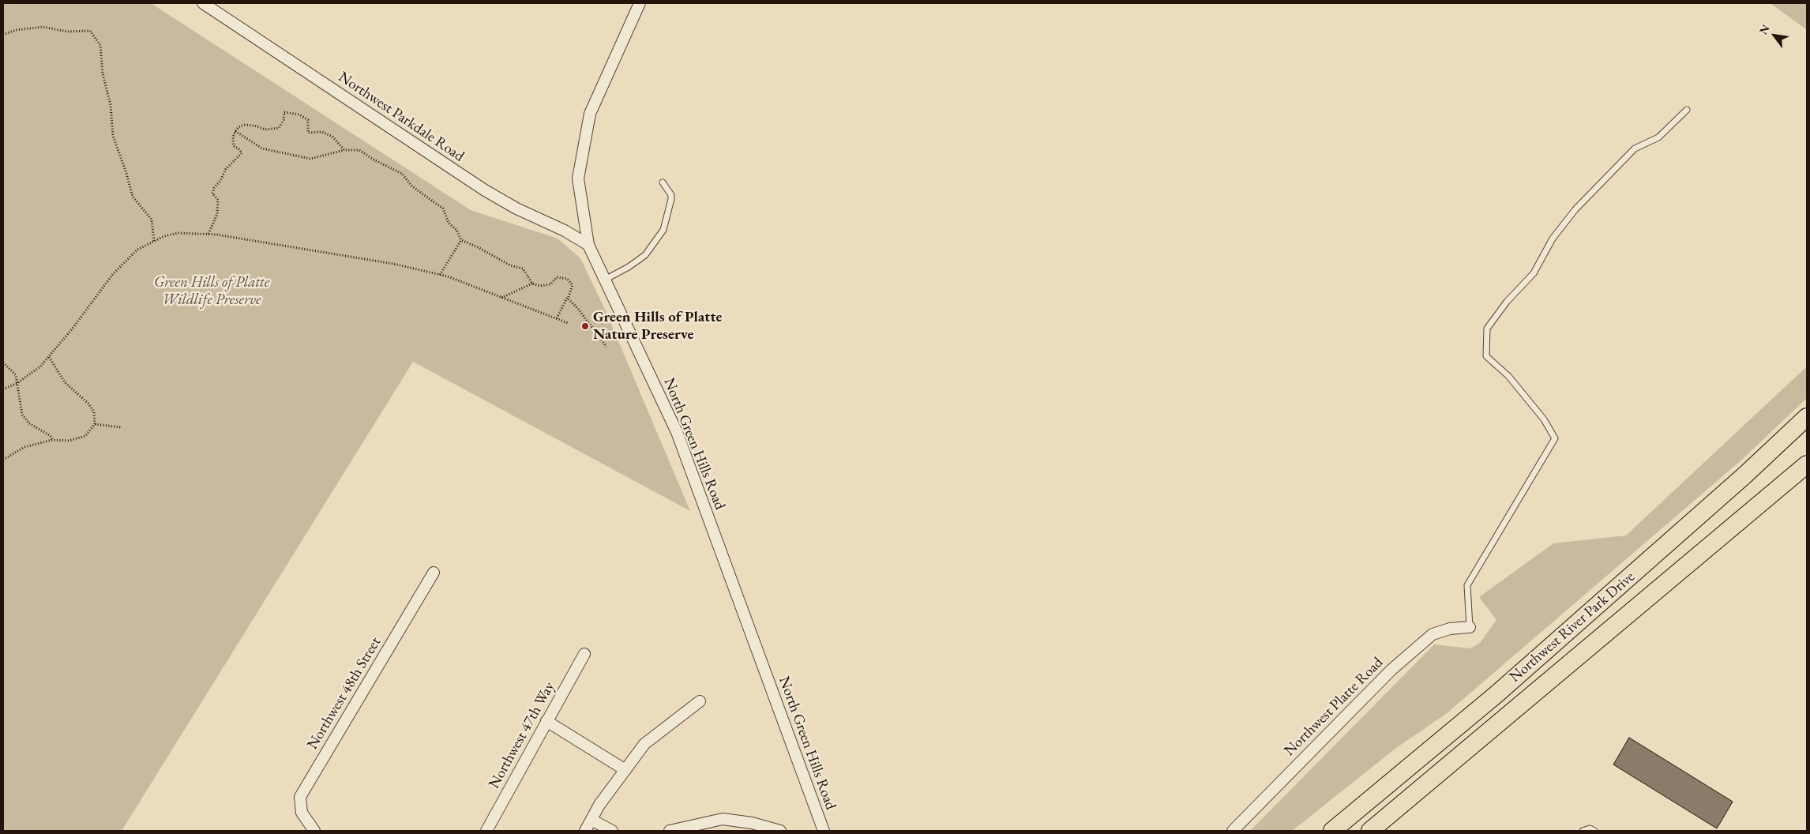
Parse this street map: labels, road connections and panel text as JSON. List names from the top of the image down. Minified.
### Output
{"streets":{"main road":["Northwest River Park Drive"],"street":["Northwest Parkdale Road","North Green Hills Road","Northwest 48th Street","Northwest Platte Road","Northwest 47th Way"]},"crossings":[["Northwest Parkdale Road","North Green Hills Road"]],"parks":["Green Hills of Platte Wildlife Preserve"],"places":["Green Hills of Platte Nature Preserve"],"north":"top left"}
